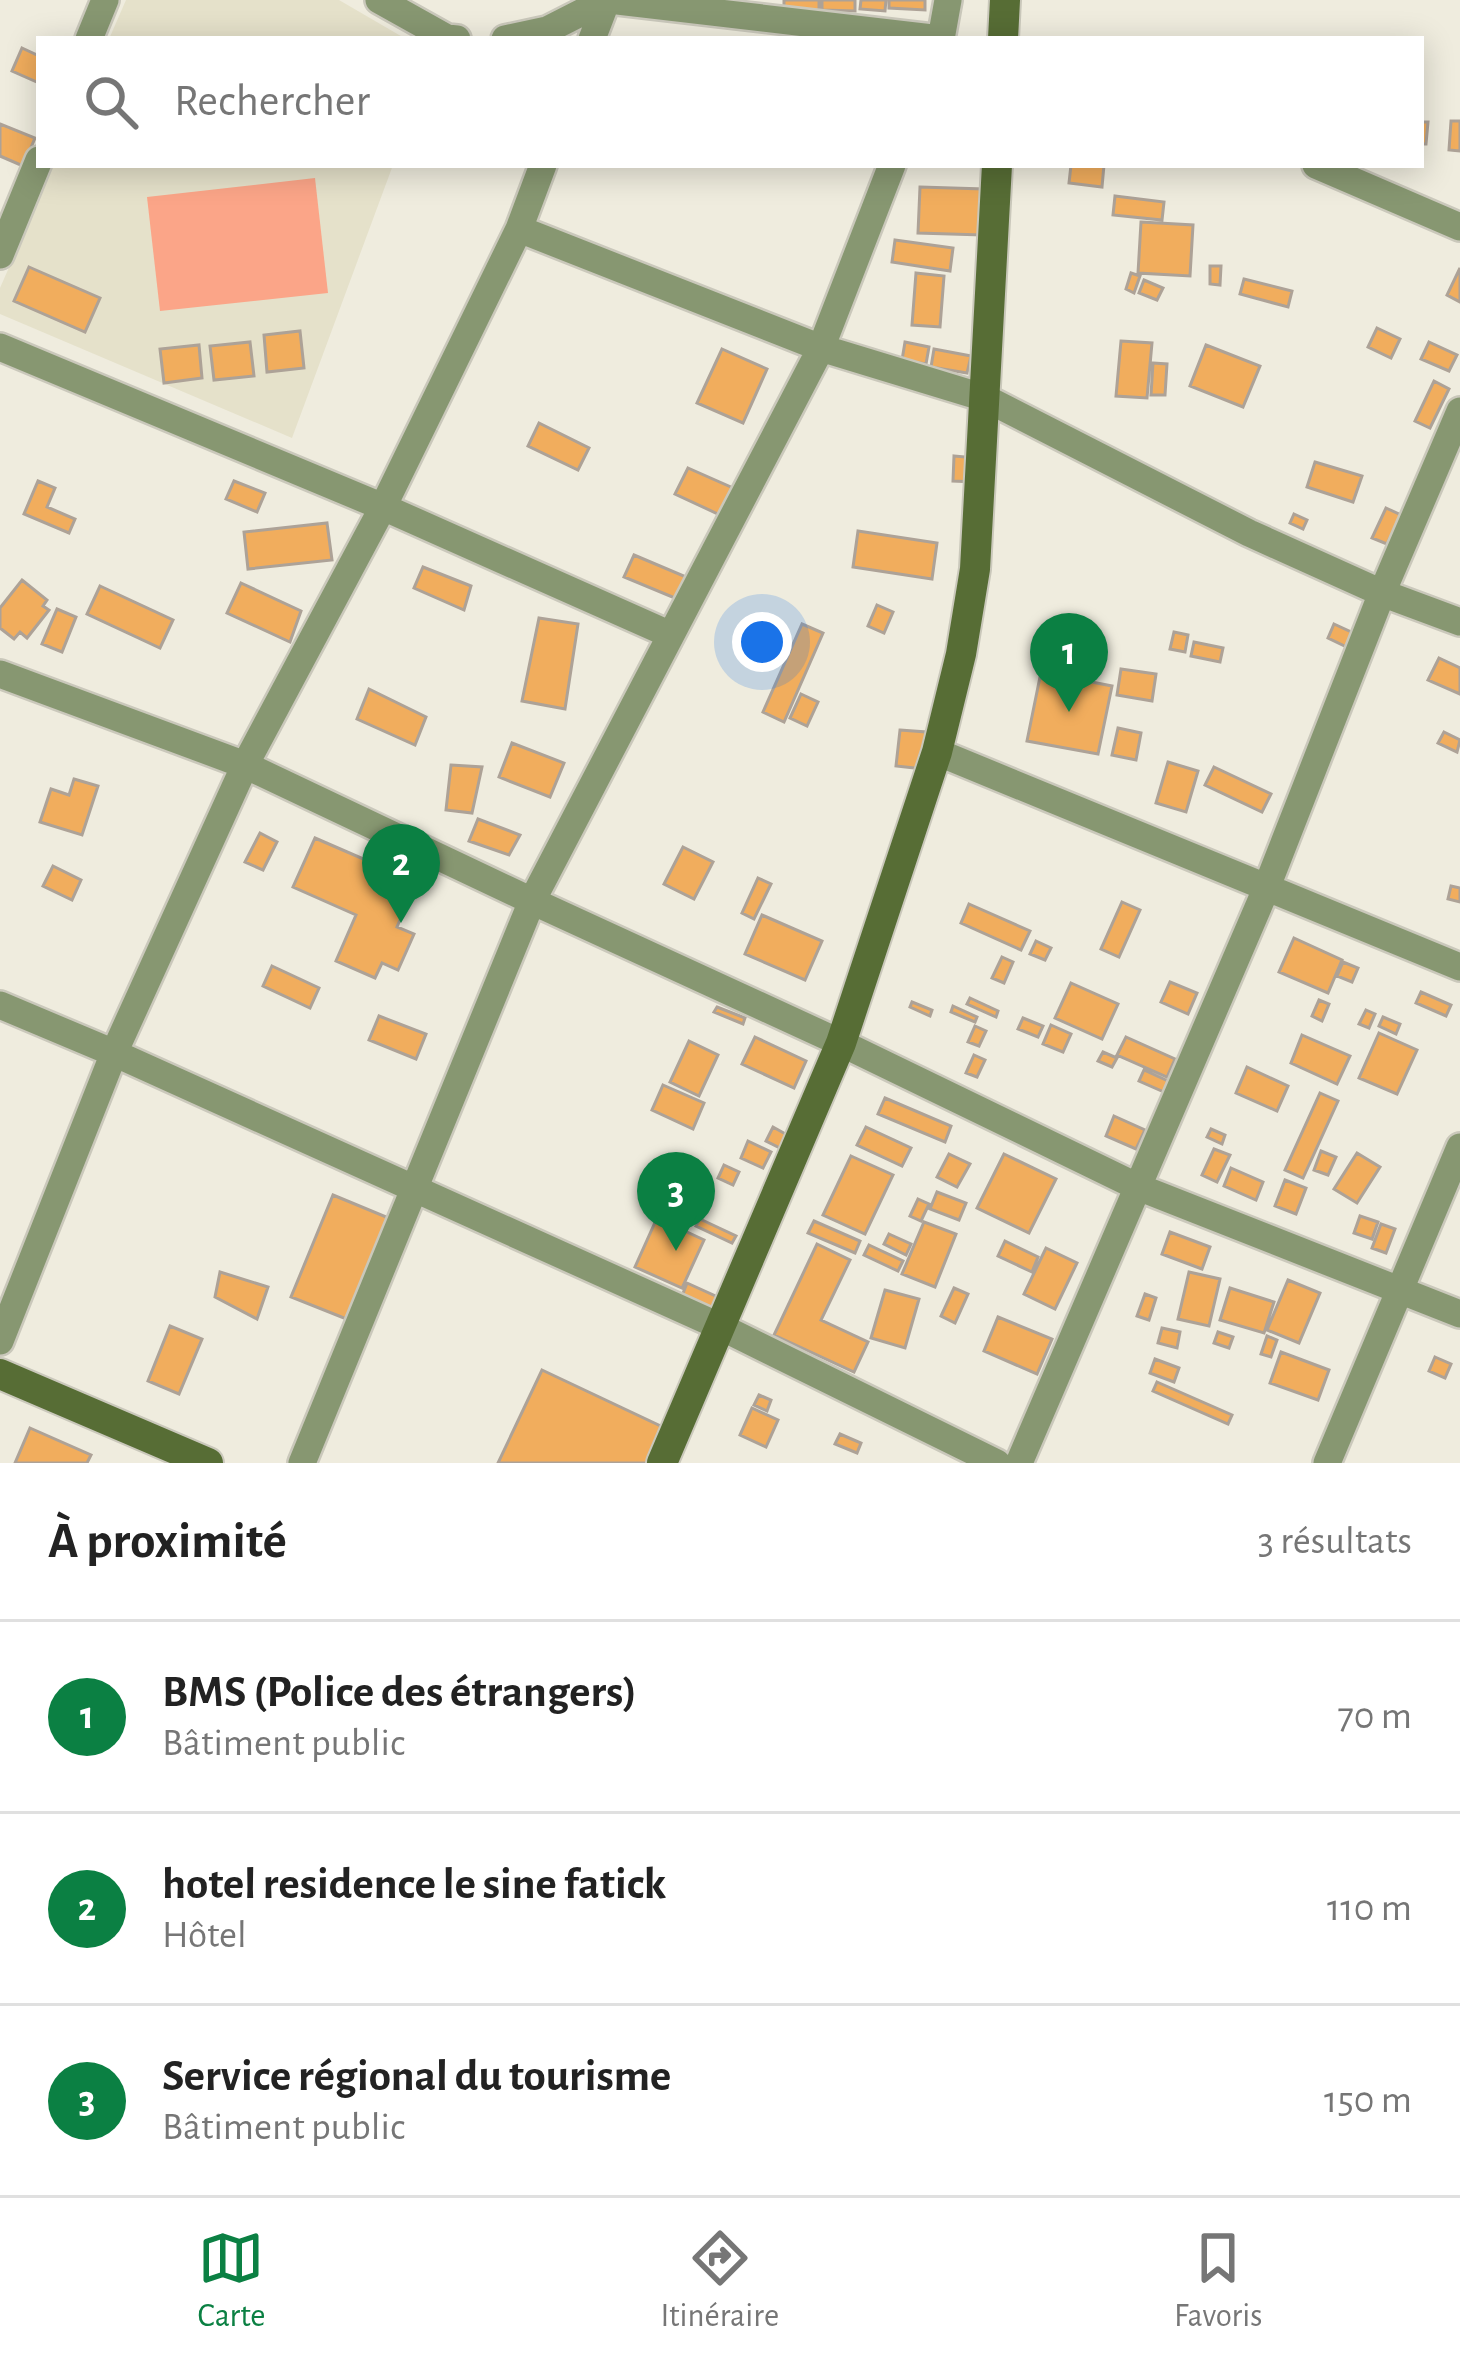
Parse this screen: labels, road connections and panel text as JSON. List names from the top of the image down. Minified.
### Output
{"page":{"search":"Rechercher","pins":["1","2","3"],"heading":["À proximité","3 résultats"],"list":[{"mark":"1","name":"BMS (Police des étrangers)","note":"Bâtiment public","value":"70 m"},{"mark":"2","name":"hotel residence le sine fatick","note":"Hôtel","value":"110 m"},{"mark":"3","name":"Service régional du tourisme","note":"Bâtiment public","value":"150 m"}],"nav":["Carte","Itinéraire","Favoris"]}}
